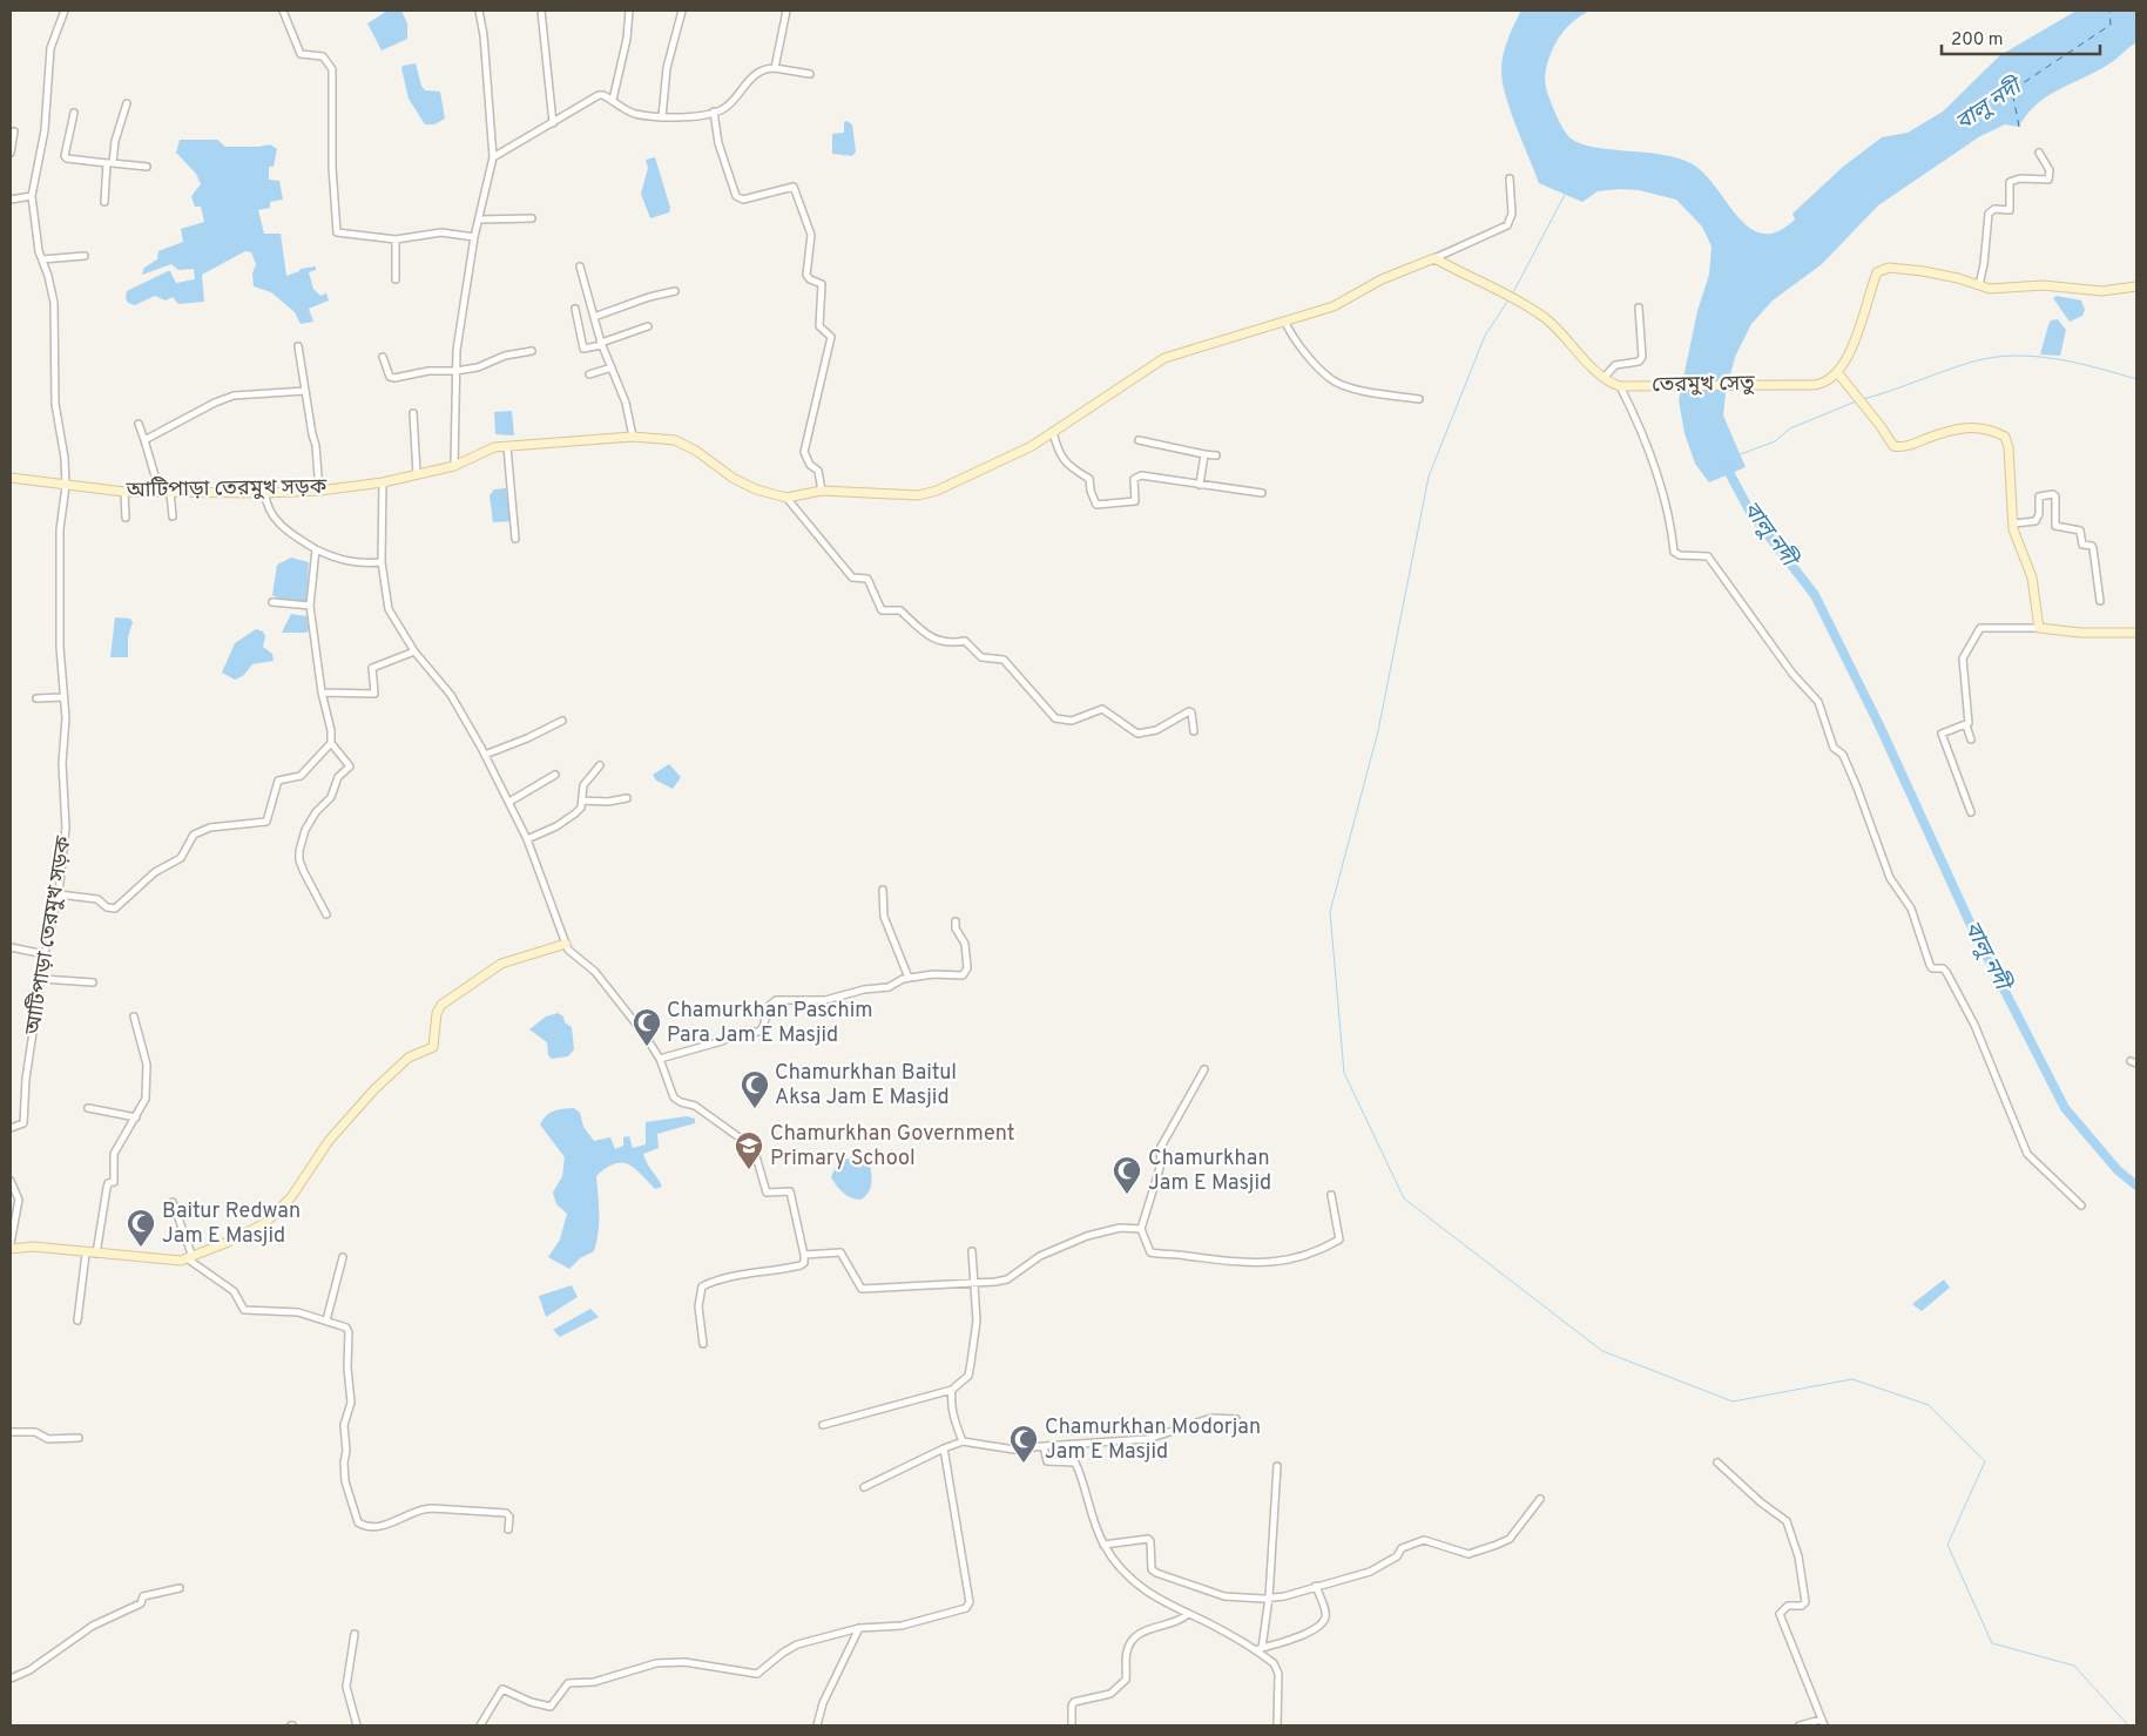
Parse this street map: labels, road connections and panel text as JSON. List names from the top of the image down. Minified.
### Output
{"streets":{"main road":["তেরমুখ সেতু","আটিপাড়া তেরমুখ সড়ক"]},"water":["বালু নদী"],"places":{"mosque":["Chamurkhan Paschim Para Jam E Masjid","Chamurkhan Baitul Aksa Jam E Masjid","Chamurkhan Jam E Masjid","Baitur Redwan Jam E Masjid","Chamurkhan Modorjan Jam E Masjid"],"school or university":["Chamurkhan Government Primary School"]},"scale_bar":"200 m"}
